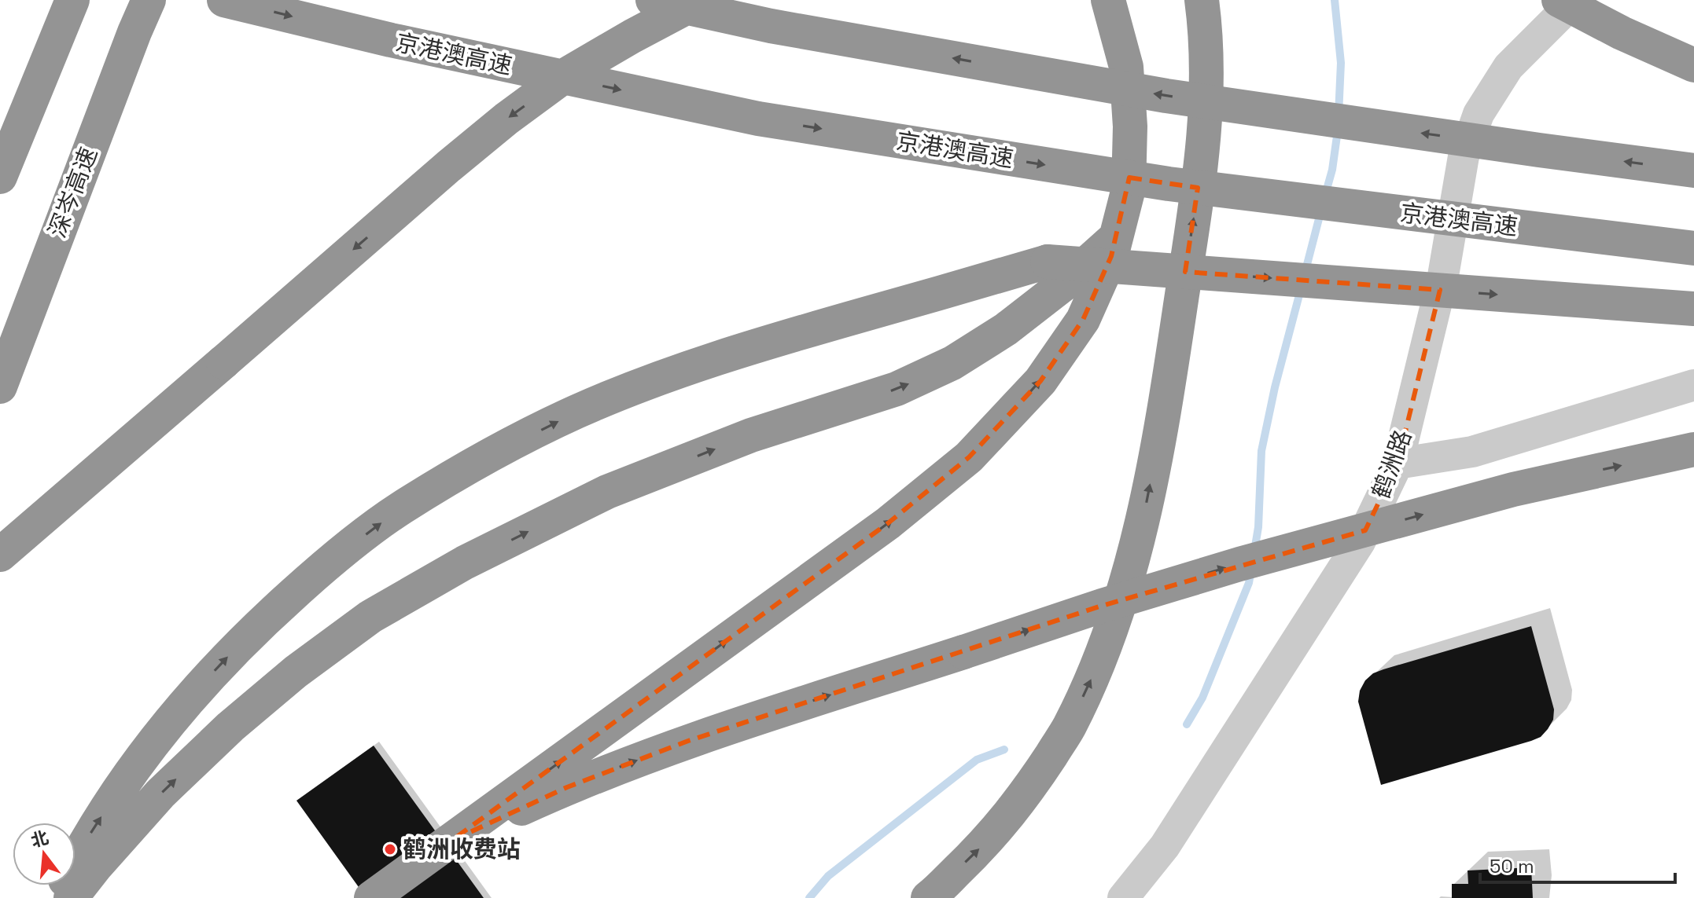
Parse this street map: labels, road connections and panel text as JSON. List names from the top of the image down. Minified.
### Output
{"streets":{"highway":["京港澳高速","深岑高速"],"street":["鹤洲路"]},"places":["鹤洲收费站"],"scale_bar":"50 m","north":"top"}
